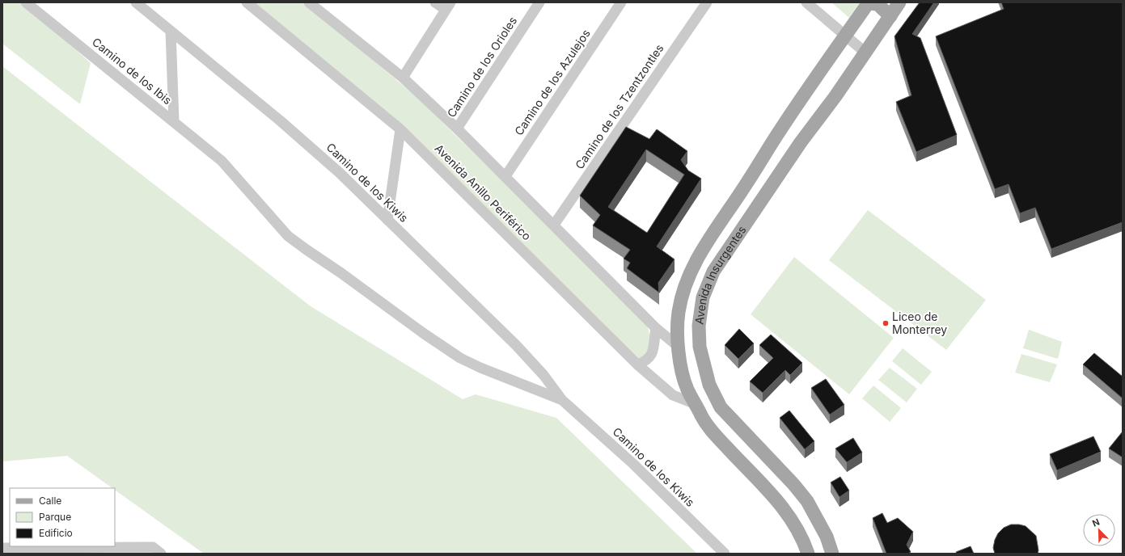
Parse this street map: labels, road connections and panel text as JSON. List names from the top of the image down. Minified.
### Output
{"streets":{"main road":["Avenida Insurgentes"],"street":["Camino de los Orioles","Camino de los Ibis","Camino de los Azulejos","Camino de los Tzentzontles","Camino de los Kiwis","Avenida Anillo Periférico"]},"crossings":[["Camino de los Ibis","Camino de los Kiwis"],["Avenida Anillo Periférico","Avenida Insurgentes"]],"places":["Liceo de Monterrey"],"legend":["Calle","Parque","Edificio"],"north":"top left"}
